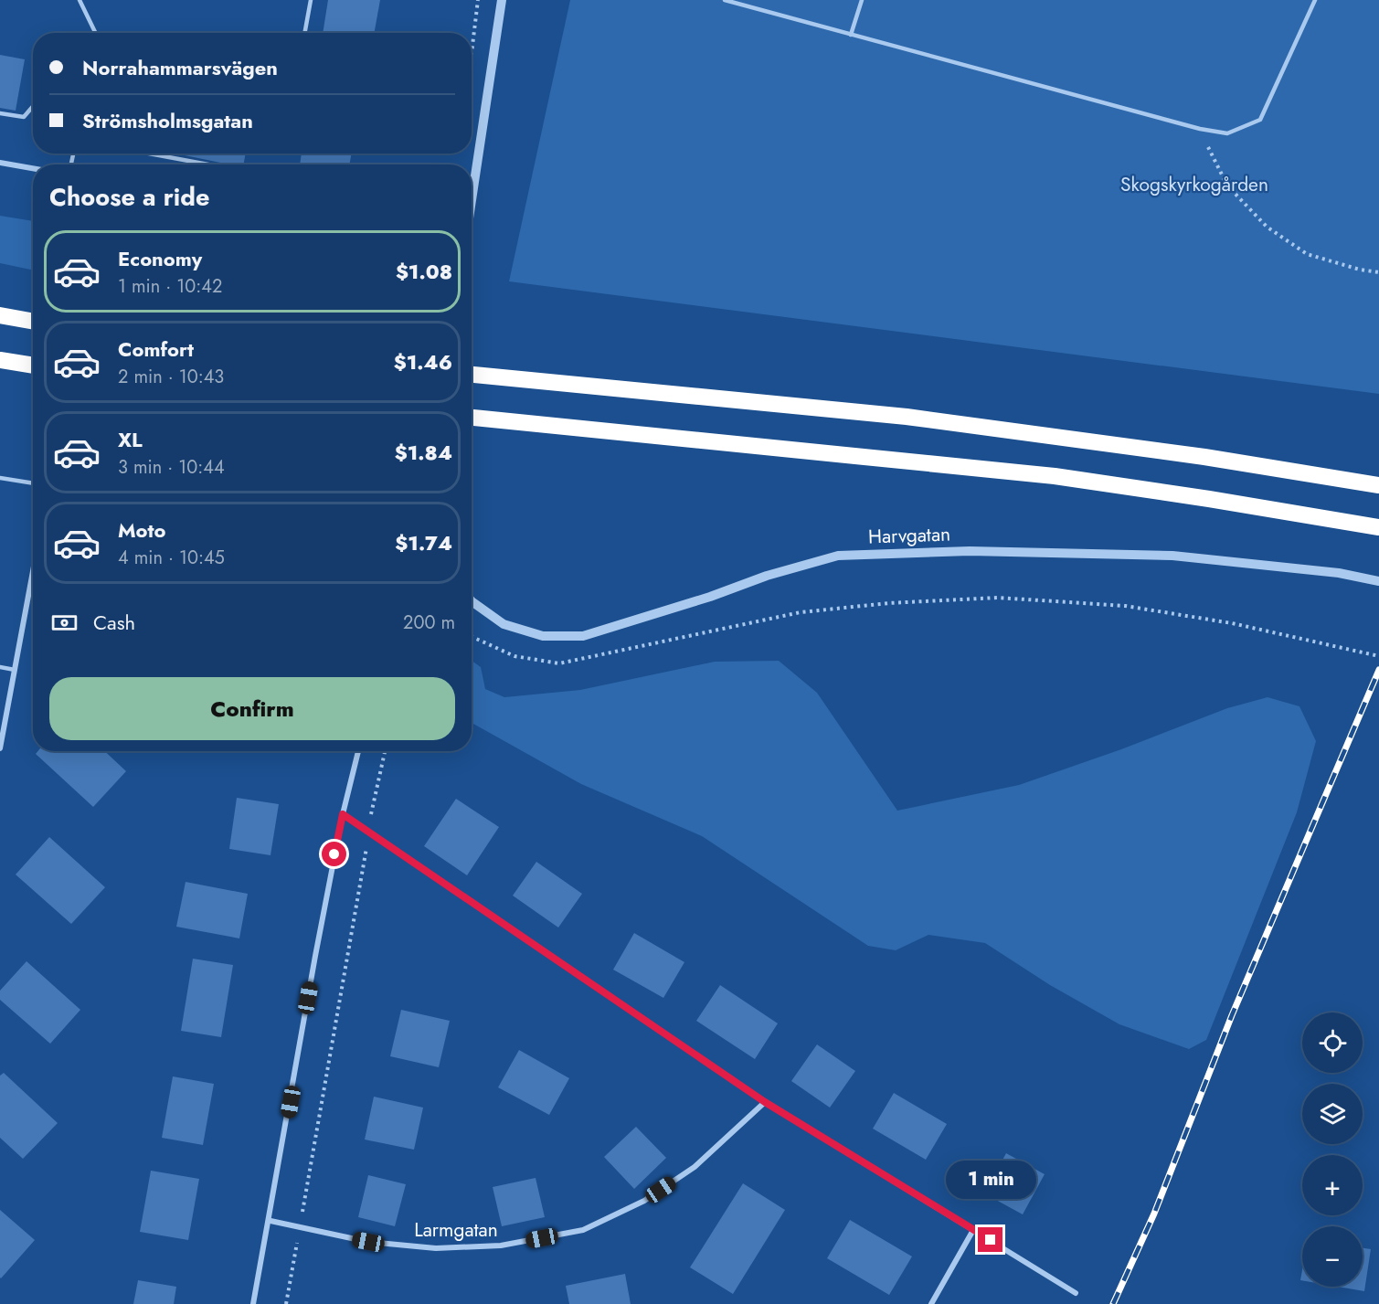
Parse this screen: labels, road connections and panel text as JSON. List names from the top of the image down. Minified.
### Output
{"streets":{"street":["Harvgatan","Larmgatan"]},"parks":["Skogskyrkogården"],"page":{"banner":["Norrahammarsvägen","Strömsholmsgatan"],"heading":"Choose a ride","list":[{"name":"Economy","note":"1 min · 10:42","value":"$1.08"},{"name":"Comfort","note":"2 min · 10:43","value":"$1.46"},{"name":"XL","note":"3 min · 10:44","value":"$1.84"},{"name":"Moto","note":"4 min · 10:45","value":"$1.74"}],"pay":["Cash","200 m"],"buttons":"Confirm","map_buttons":["+","−"],"bubble":"1 min"}}
